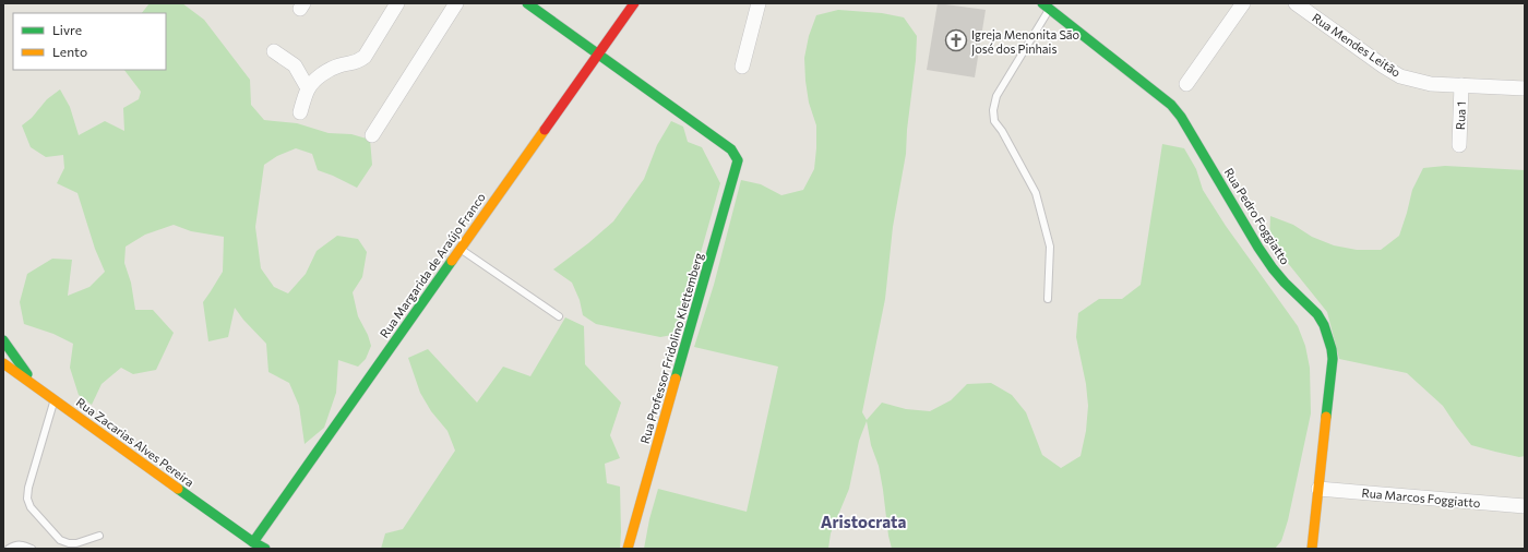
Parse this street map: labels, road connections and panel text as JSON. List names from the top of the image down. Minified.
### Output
{"streets":{"street":["Rua Mendes Leitão","Rua 1","Rua Pedro Foggiatto","Rua Margarida de Araújo Franco","Rua Professor Fridolino Klettemberg","Rua Zacarias Alves Pereira","Rua Marcos Foggiatto"]},"crossings":[["Rua Mendes Leitão","Rua 1"],["Rua Pedro Foggiatto","Rua Marcos Foggiatto"],["Rua Margarida de Araújo Franco","Rua Professor Fridolino Klettemberg"],["Rua Margarida de Araújo Franco","Rua Zacarias Alves Pereira"]],"districts":["Aristocrata"],"places":{"church":["Igreja Menonita São José dos Pinhais"]},"legend":["Livre","Lento"]}
